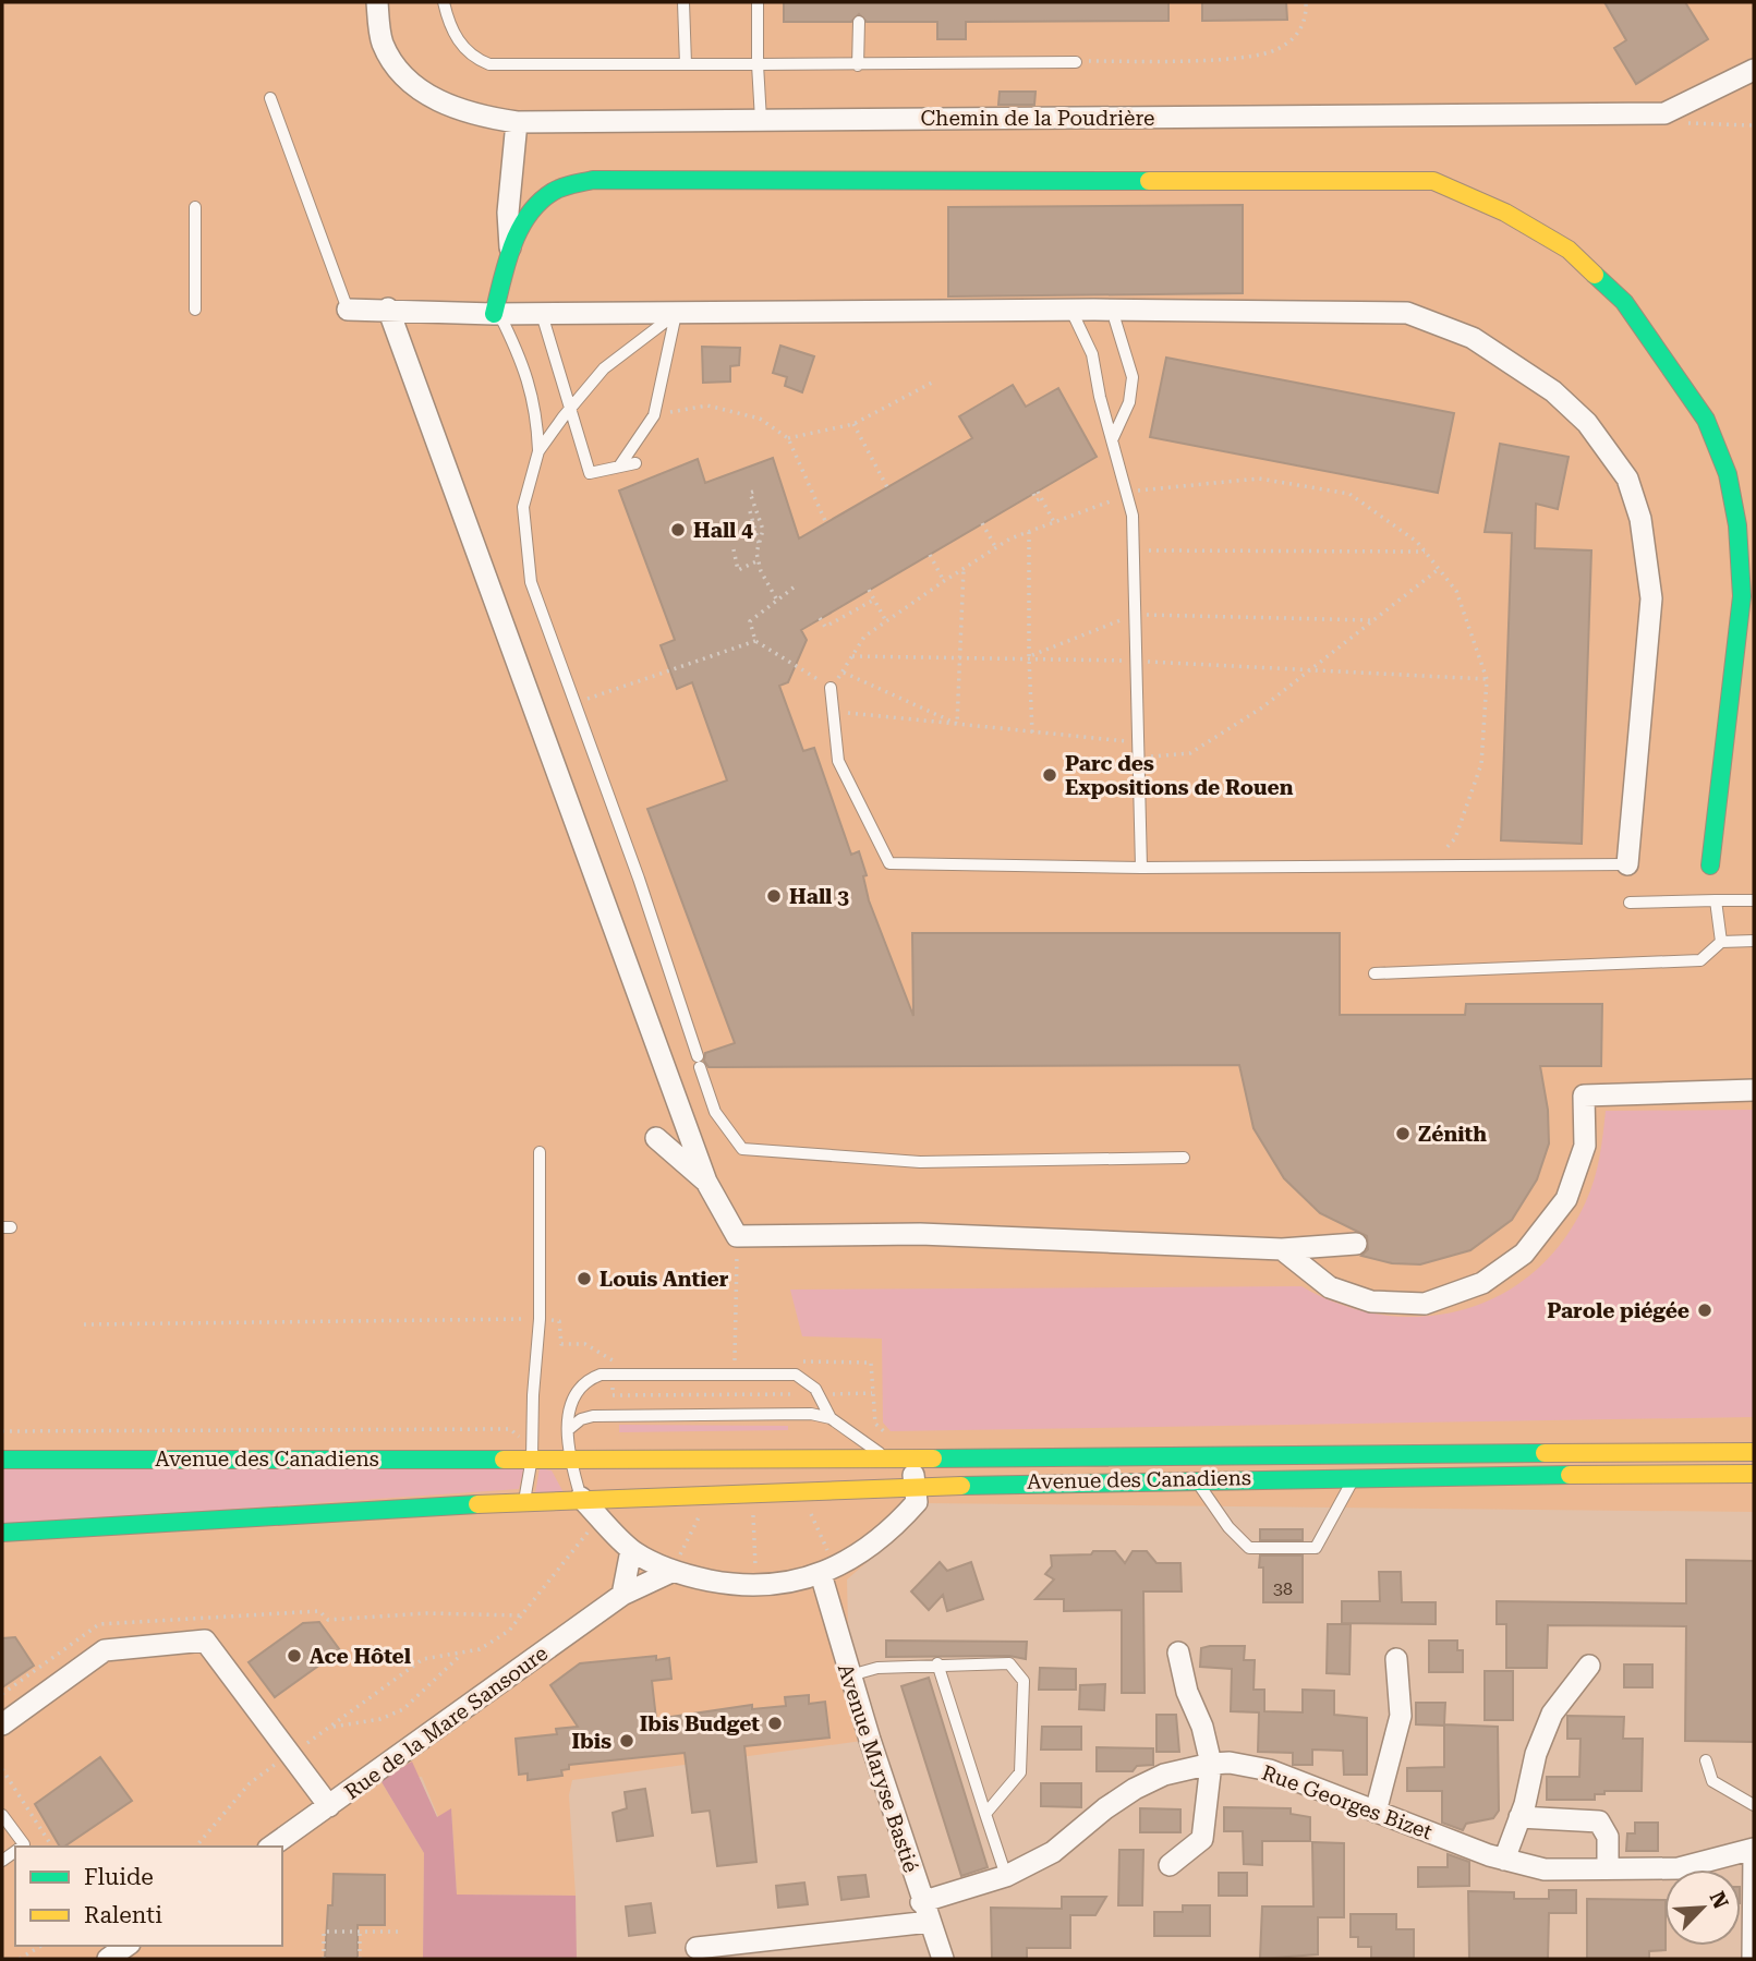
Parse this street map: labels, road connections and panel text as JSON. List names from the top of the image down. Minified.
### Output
{"streets":{"main road":["Avenue des Canadiens"],"street":["Chemin de la Poudrière","Rue de la Mare Sansoure","Avenue Maryse Bastié","Rue Georges Bizet"]},"crossings":[["Avenue Maryse Bastié","Rue Georges Bizet"]],"places":["Hall 4","Parc des Expositions de Rouen","Hall 3","Zénith","Louis Antier","Parole piégée","Ace Hôtel","Ibis Budget","Ibis"],"house_numbers":["38"],"legend":["Fluide","Ralenti"],"north":"top right"}
